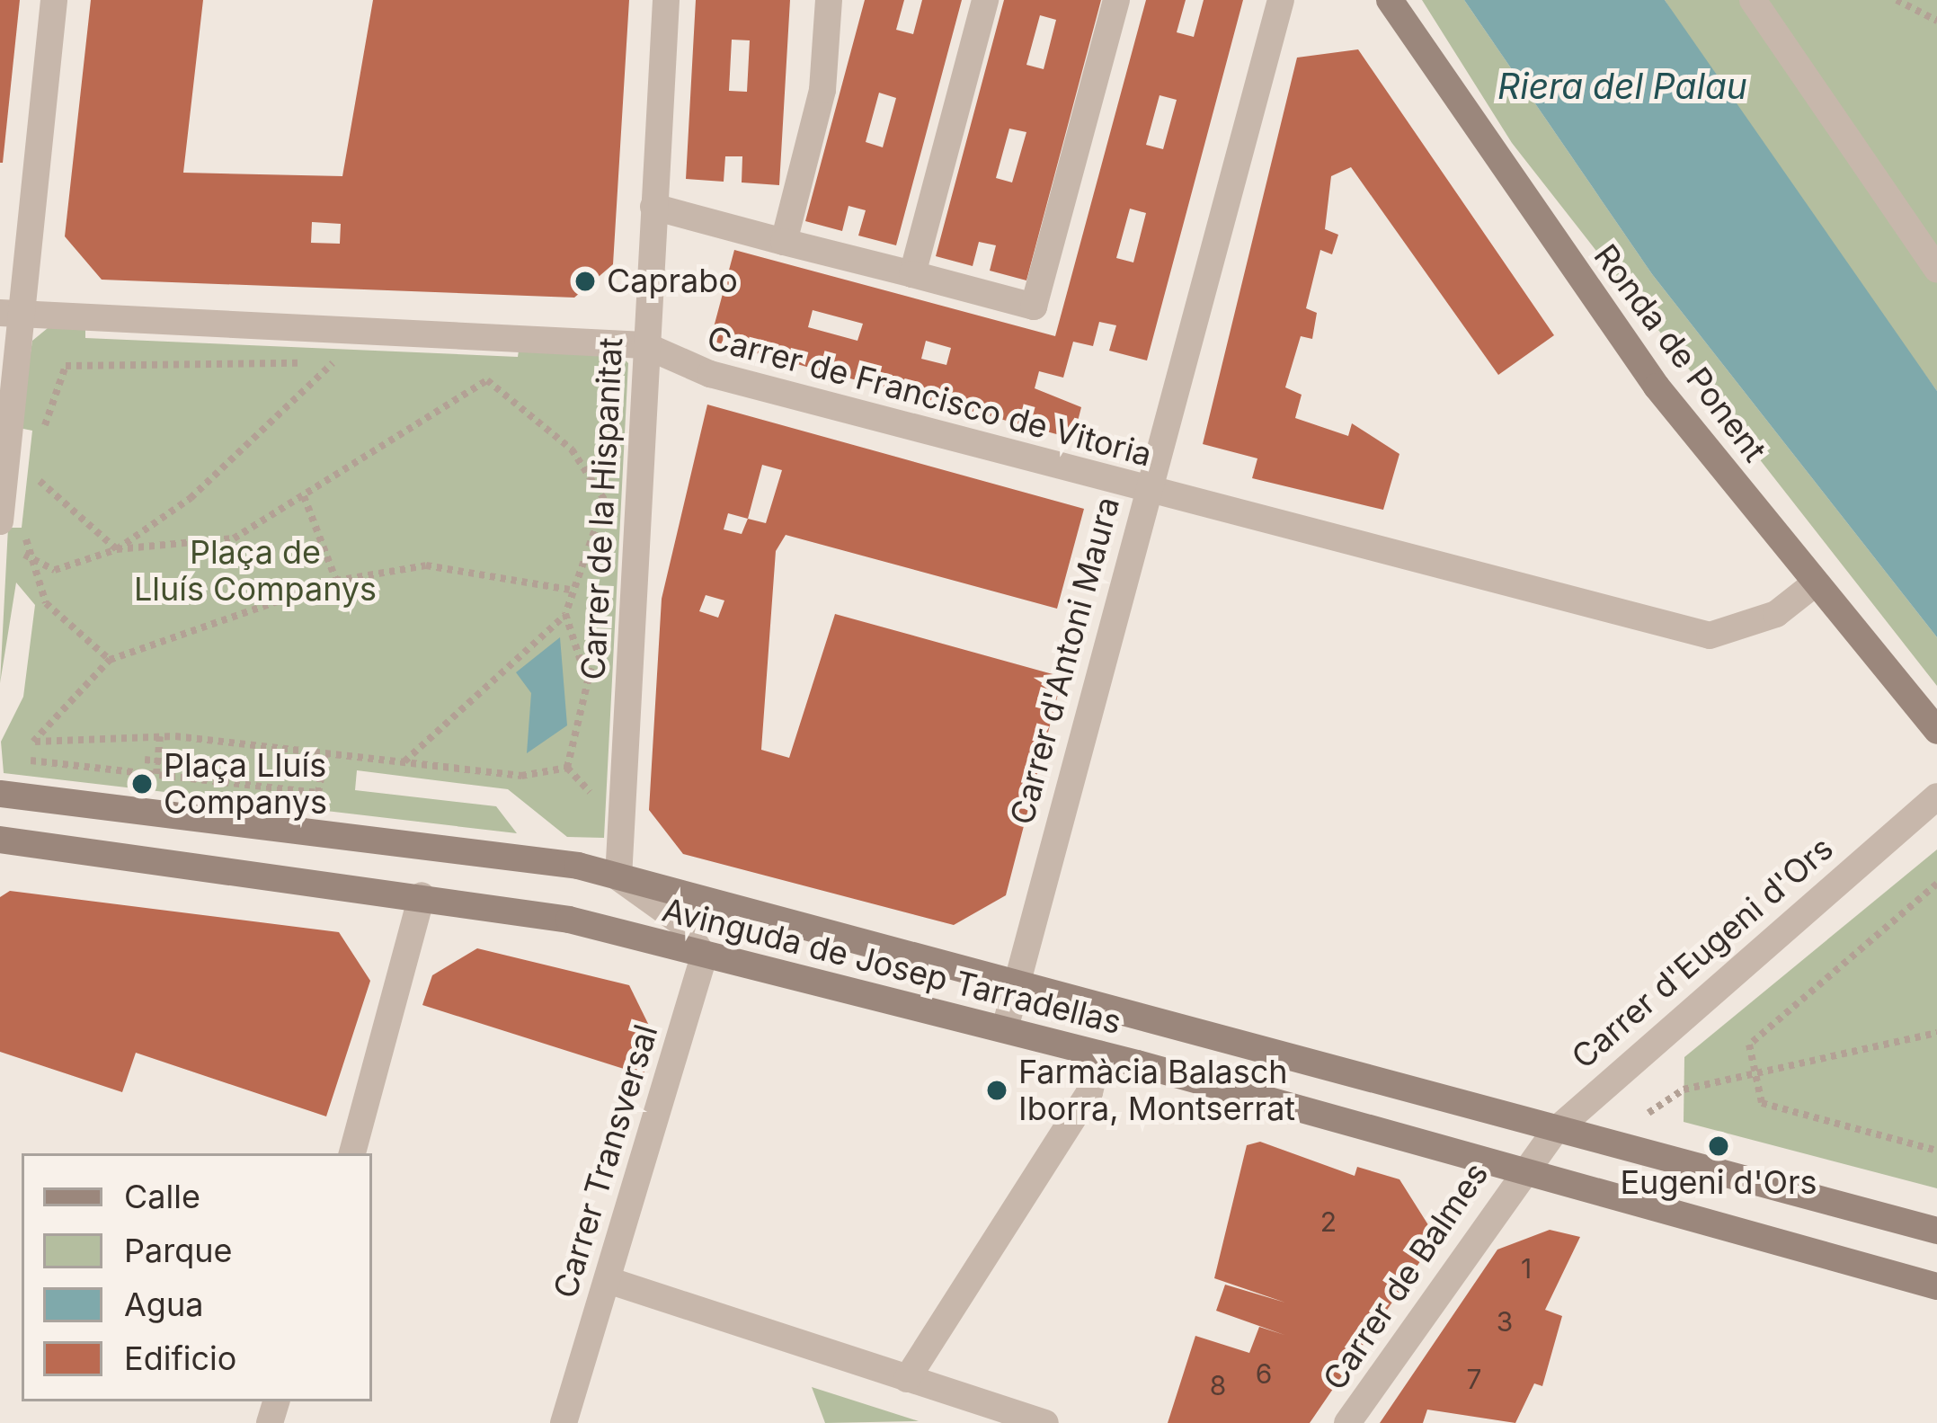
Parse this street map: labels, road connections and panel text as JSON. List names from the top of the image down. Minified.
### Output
{"streets":{"street":["Ronda de Ponent","Carrer de Francisco de Vitoria","Carrer de la Hispanitat","Carrer d'Antoni Maura","Carrer d'Eugeni d'Ors","Avinguda de Josep Tarradellas","Carrer Transversal","Carrer de Balmes"]},"crossings":[["Ronda de Ponent","Carrer de Francisco de Vitoria"],["Carrer de Francisco de Vitoria","Carrer de la Hispanitat"],["Carrer de Francisco de Vitoria","Carrer d'Antoni Maura"],["Carrer de la Hispanitat","Avinguda de Josep Tarradellas"],["Carrer d'Antoni Maura","Avinguda de Josep Tarradellas"],["Carrer d'Eugeni d'Ors","Avinguda de Josep Tarradellas"],["Carrer d'Eugeni d'Ors","Carrer de Balmes"],["Avinguda de Josep Tarradellas","Carrer Transversal"],["Avinguda de Josep Tarradellas","Carrer de Balmes"]],"water":["Riera del Palau"],"parks":["Plaça de Lluís Companys"],"places":["Caprabo","Plaça Lluís Companys","Farmàcia Balasch Iborra, Montserrat","Eugeni d'Ors"],"house_numbers":["2","1","3","6","7","8"],"legend":["Calle","Parque","Agua","Edificio"]}
